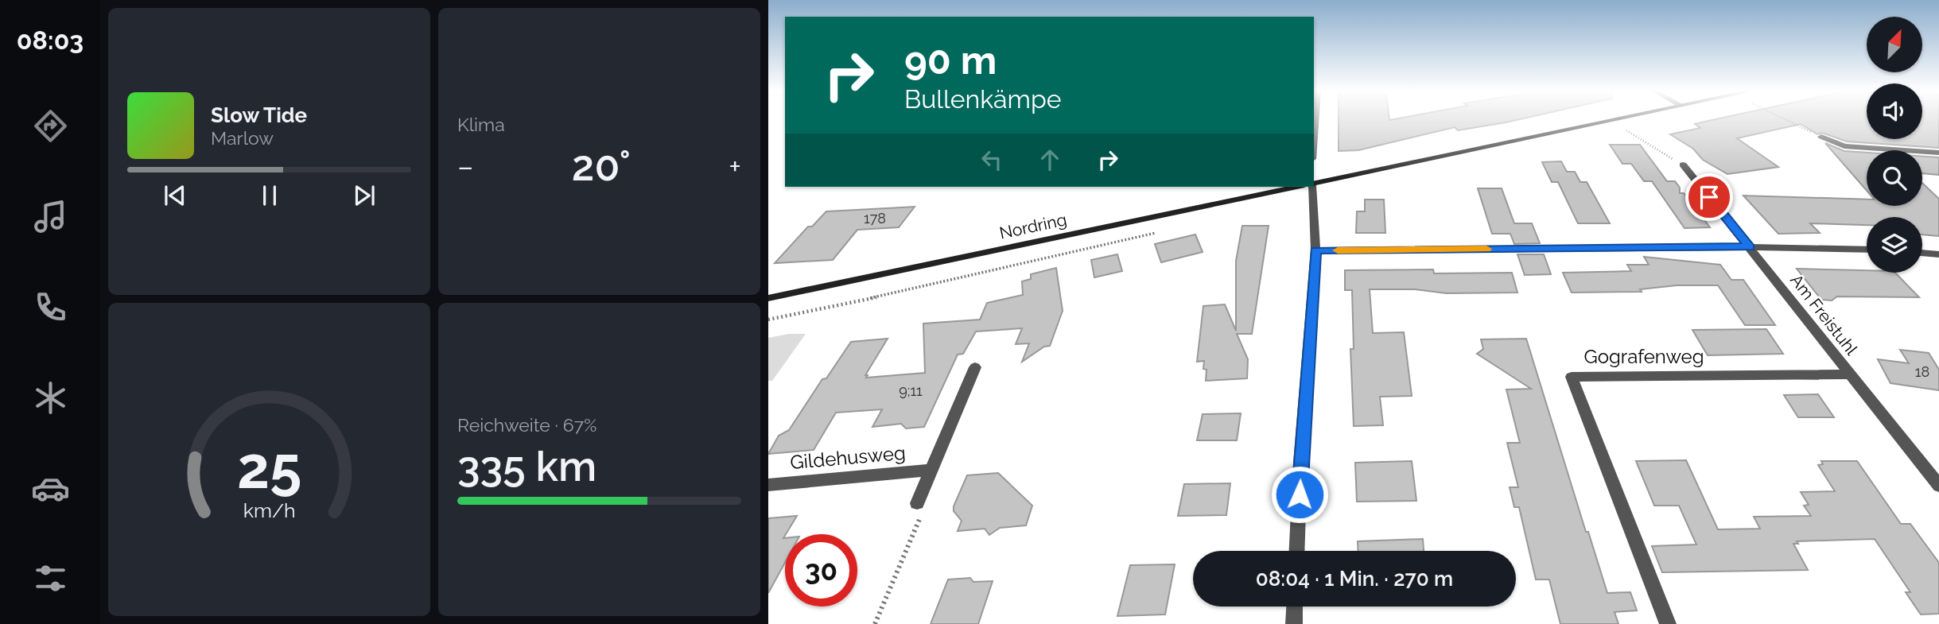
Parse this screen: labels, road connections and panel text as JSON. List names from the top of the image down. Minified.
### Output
{"streets":{"main road":["Nordring"],"street":["Am Freistuhl","Gografenweg","Gildehusweg"]},"crossings":[["Am Freistuhl","Gografenweg"]],"house_numbers":["178","18","9;11"],"north":"top right","page":{"tabs":"08:03","tile":["Klima",["Reichweite · 67%","335 km"]],"turn":["90 m","Bullenkämpe"],"song":["Slow Tide","Marlow"],"heat":["−","20°","+"],"limit":"30","trip":"08:04 · 1 Min. · 270 m","gauge":["25","km/h"]}}
